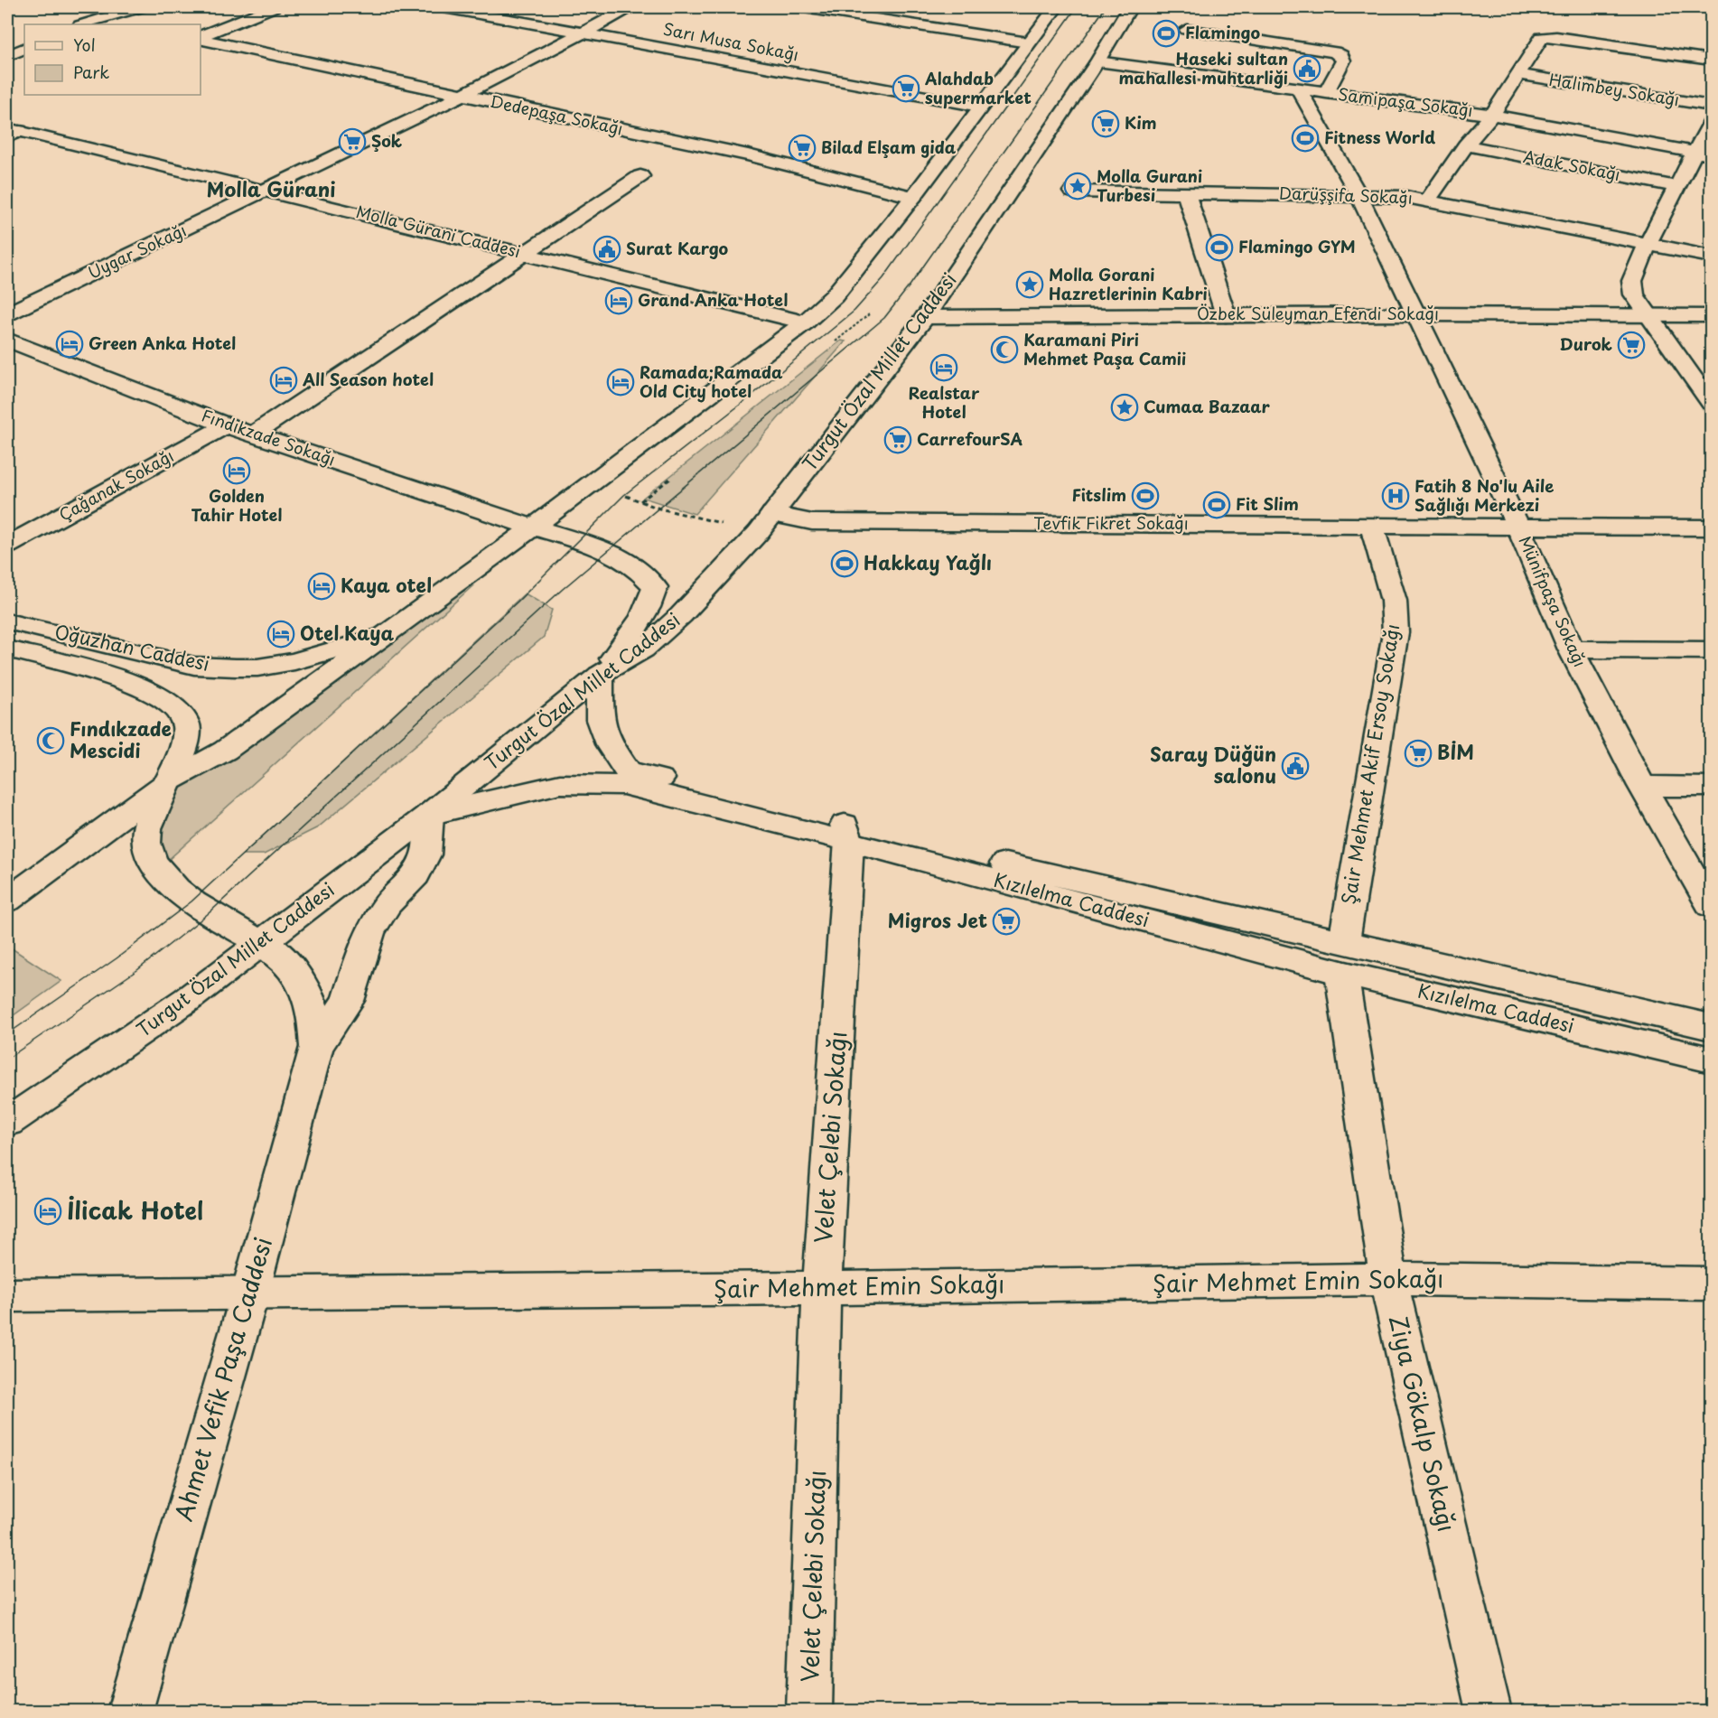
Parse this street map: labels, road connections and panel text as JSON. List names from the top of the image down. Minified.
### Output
{"streets":{"street":["Sarı Musa Sokağı","Halimbey Sokağı","Samipaşa Sokağı","Dedepaşa Sokağı","Adak Sokağı","Darüşşifa Sokağı","Molla Gürani Caddesi","Uygar Sokağı","Özbek Süleyman Efendi Sokağı","Turgut Özal Millet Caddesi","Fındıkzade Sokağı","Çağanak Sokağı","Tevfik Fikret Sokağı","Münifpaşa Sokağı","Oğuzhan Caddesi","Şair Mehmet Akif Ersoy Sokağı","Kızılelma Caddesi","Velet Çelebi Sokağı","Şair Mehmet Emin Sokağı","Ahmet Vefik Paşa Caddesi","Ziya Gökalp Sokağı"]},"crossings":[["Sarı Musa Sokağı","Uygar Sokağı"],["Samipaşa Sokağı","Turgut Özal Millet Caddesi"],["Samipaşa Sokağı","Münifpaşa Sokağı"],["Dedepaşa Sokağı","Uygar Sokağı"],["Darüşşifa Sokağı","Münifpaşa Sokağı"],["Molla Gürani Caddesi","Uygar Sokağı"],["Özbek Süleyman Efendi Sokağı","Turgut Özal Millet Caddesi"],["Özbek Süleyman Efendi Sokağı","Münifpaşa Sokağı"],["Turgut Özal Millet Caddesi","Fındıkzade Sokağı"],["Turgut Özal Millet Caddesi","Tevfik Fikret Sokağı"],["Turgut Özal Millet Caddesi","Oğuzhan Caddesi"],["Turgut Özal Millet Caddesi","Kızılelma Caddesi"],["Fındıkzade Sokağı","Çağanak Sokağı"],["Fındıkzade Sokağı","Kızılelma Caddesi"],["Tevfik Fikret Sokağı","Münifpaşa Sokağı"],["Tevfik Fikret Sokağı","Şair Mehmet Akif Ersoy Sokağı"],["Oğuzhan Caddesi","Ahmet Vefik Paşa Caddesi"],["Şair Mehmet Akif Ersoy Sokağı","Kızılelma Caddesi"],["Şair Mehmet Akif Ersoy Sokağı","Ziya Gökalp Sokağı"],["Kızılelma Caddesi","Velet Çelebi Sokağı"],["Kızılelma Caddesi","Ziya Gökalp Sokağı"],["Velet Çelebi Sokağı","Şair Mehmet Emin Sokağı"],["Şair Mehmet Emin Sokağı","Ahmet Vefik Paşa Caddesi"],["Şair Mehmet Emin Sokağı","Ziya Gökalp Sokağı"]],"districts":["Molla Gürani"],"places":{"sports":["Flamingo","Fitness World","Flamingo GYM","Fitslim","Fit Slim","Hakkay Yağlı"],"public building":["Haseki sultan mahallesi muhtarliği","Surat Kargo","Saray Düğün salonu"],"supermarket":["Alahdab supermarket","Kim","Şok","Bilad Elşam gida","Durok","CarrefourSA","BİM","Migros Jet"],"place":["Molla Gurani Turbesi","Molla Gorani Hazretlerinin Kabri","Cumaa Bazaar"],"hotel":["Grand Anka Hotel","Green Anka Hotel","Realstar Hotel","All Season hotel","Ramada;Ramada Old City hotel","Golden Tahir Hotel","Kaya otel","Otel Kaya","İlicak Hotel"],"mosque":["Karamani Piri Mehmet Paşa Camii","Fındıkzade Mescidi"],"hospital":["Fatih 8 No'lu Aile Sağlığı Merkezi"]},"legend":["Yol","Park"]}
